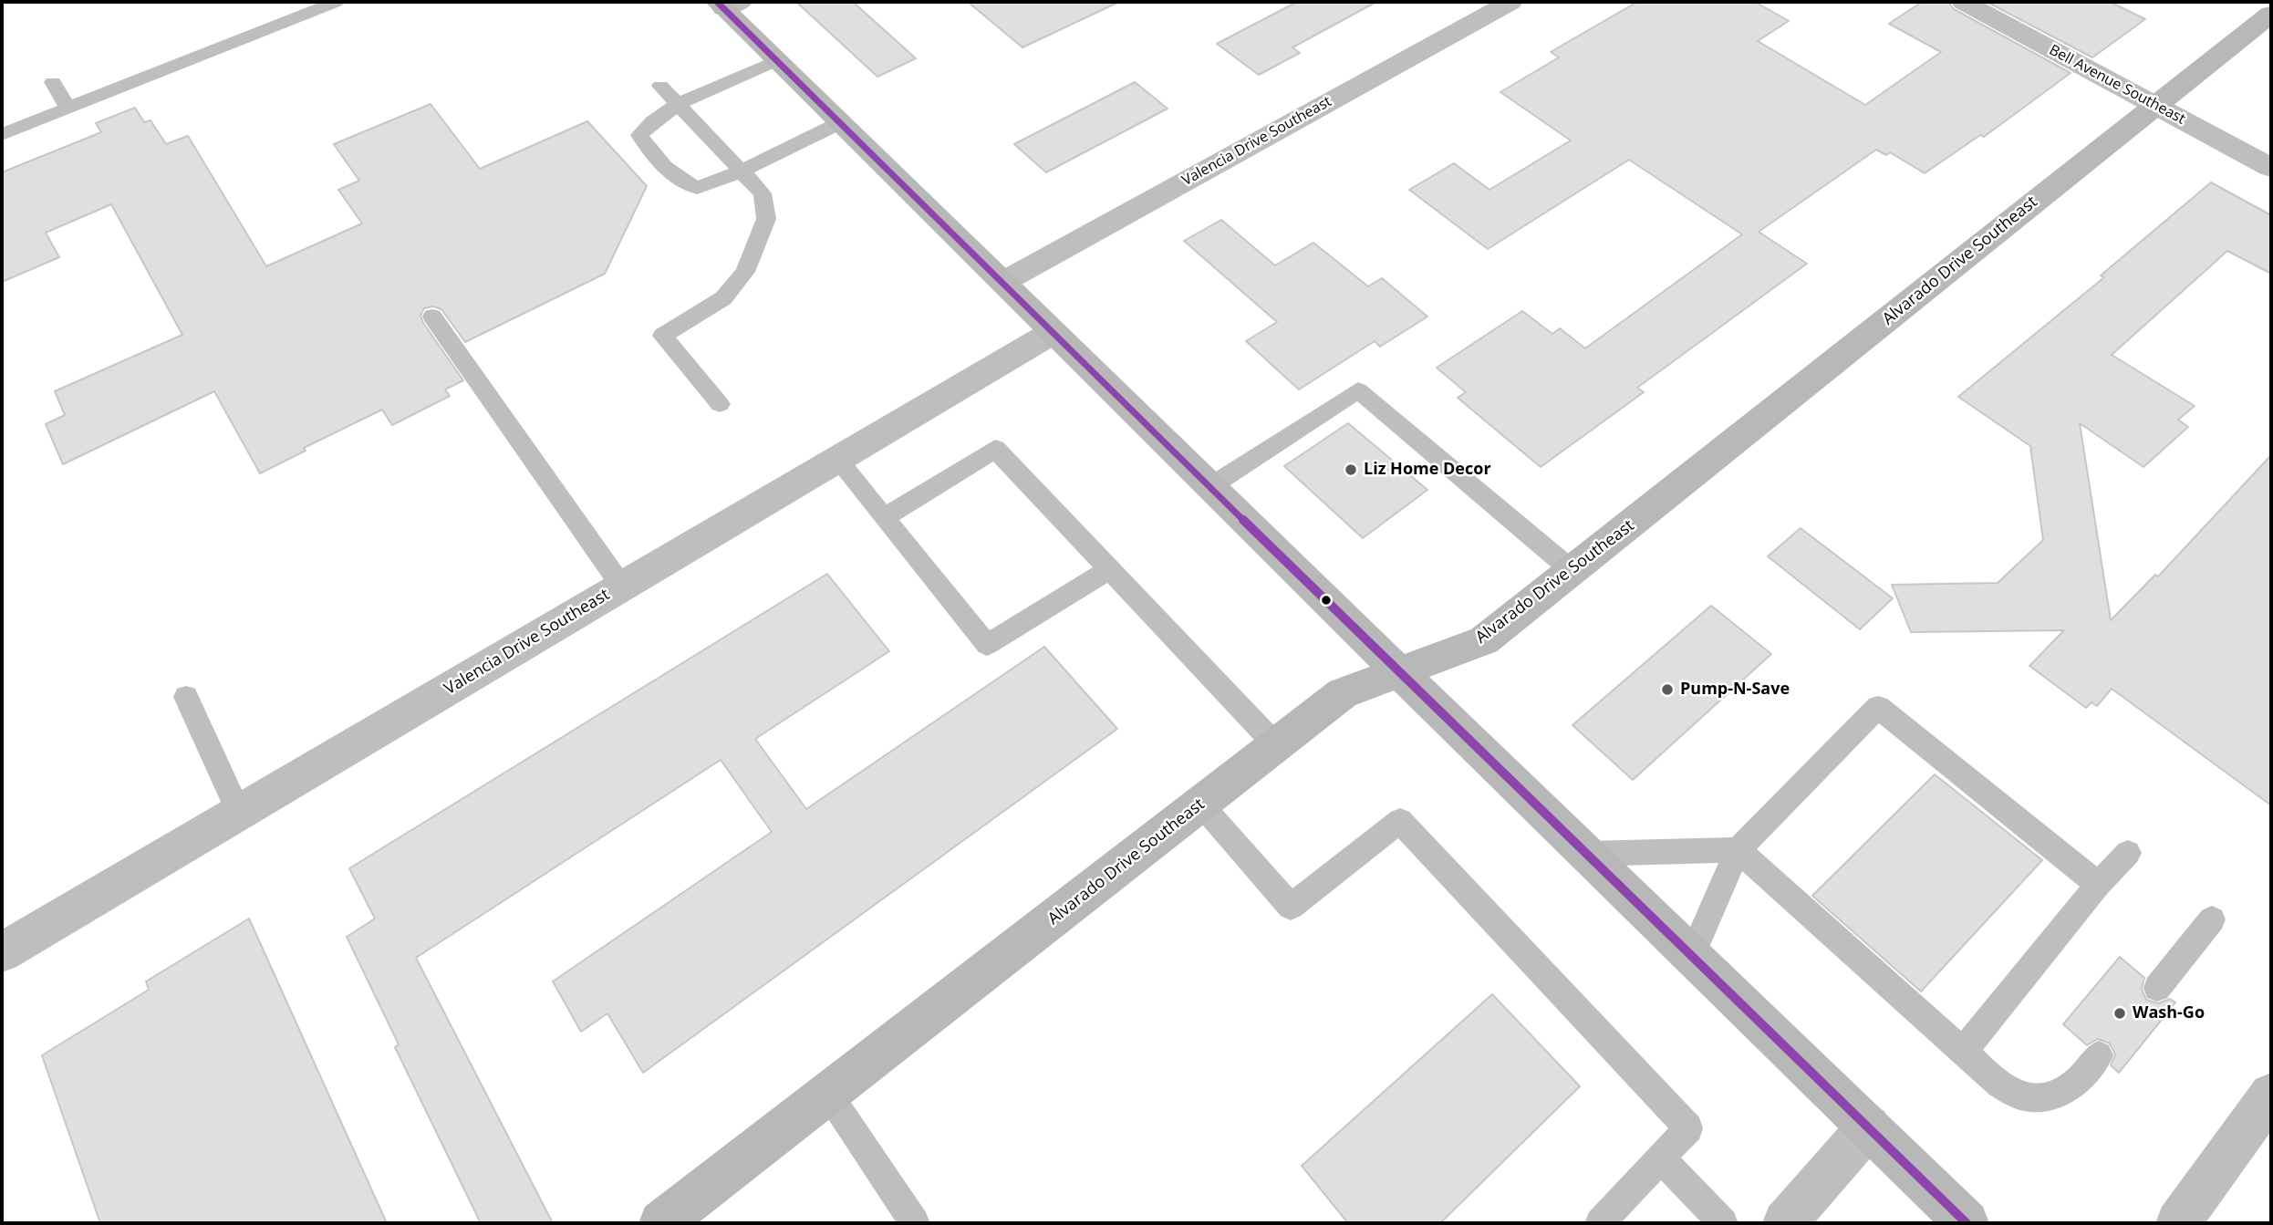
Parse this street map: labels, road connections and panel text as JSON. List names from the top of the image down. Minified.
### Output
{"streets":{"street":["Bell Avenue Southeast","Valencia Drive Southeast","Alvarado Drive Southeast"]},"crossings":[["Bell Avenue Southeast","Alvarado Drive Southeast"]],"places":["Liz Home Decor","Pump-N-Save","Wash-Go"]}
